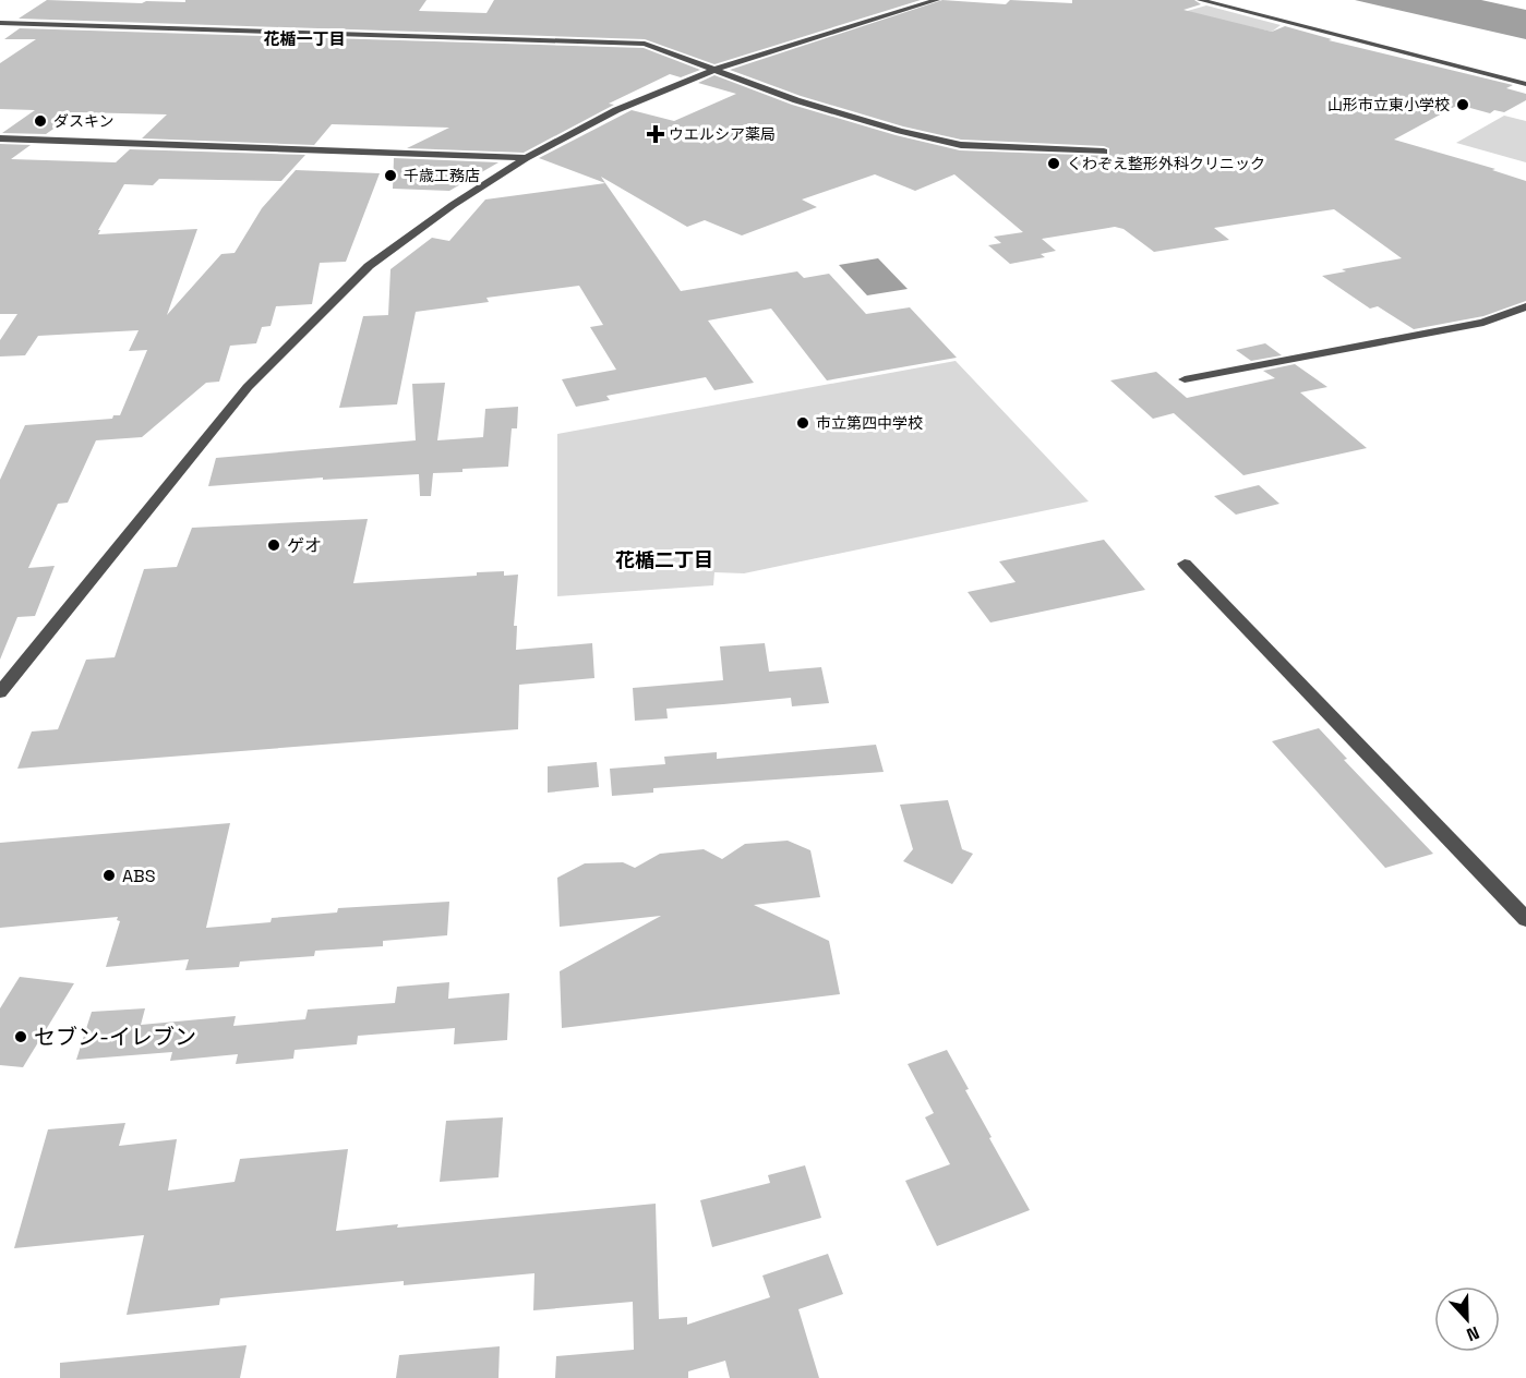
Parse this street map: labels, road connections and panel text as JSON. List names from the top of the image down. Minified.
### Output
{"districts":["花楯一丁目","花楯二丁目"],"places":{"other":["山形市立東小学校","ダスキン","くわぞえ整形外科クリニック","千歳工務店","市立第四中学校","ゲオ","ABS","セブン-イレブン"],"health":["ウエルシア薬局"]},"north":"bottom"}
